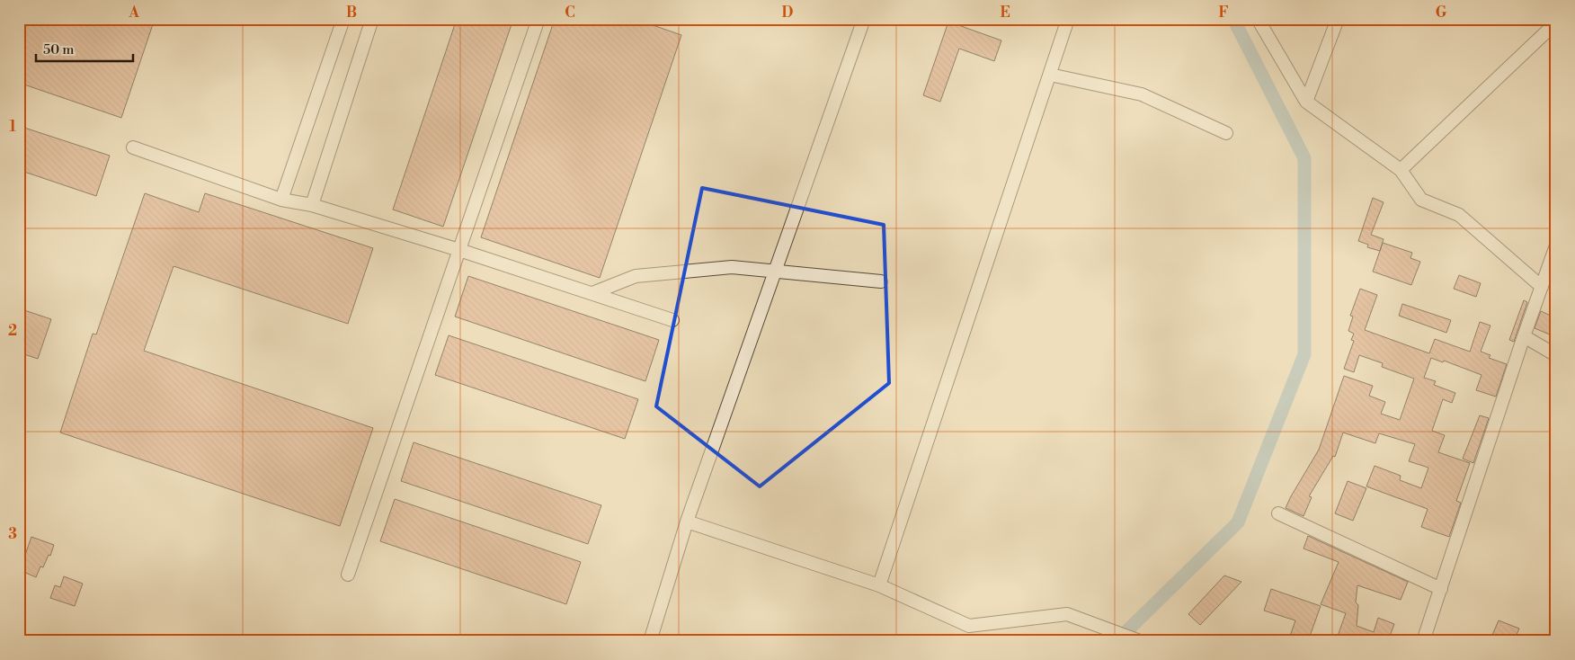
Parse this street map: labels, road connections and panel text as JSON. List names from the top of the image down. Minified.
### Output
{"scale_bar":"50 m","grid":{"columns":["A","B","C","D","E","F","G"],"rows":["1","2","3"]}}
